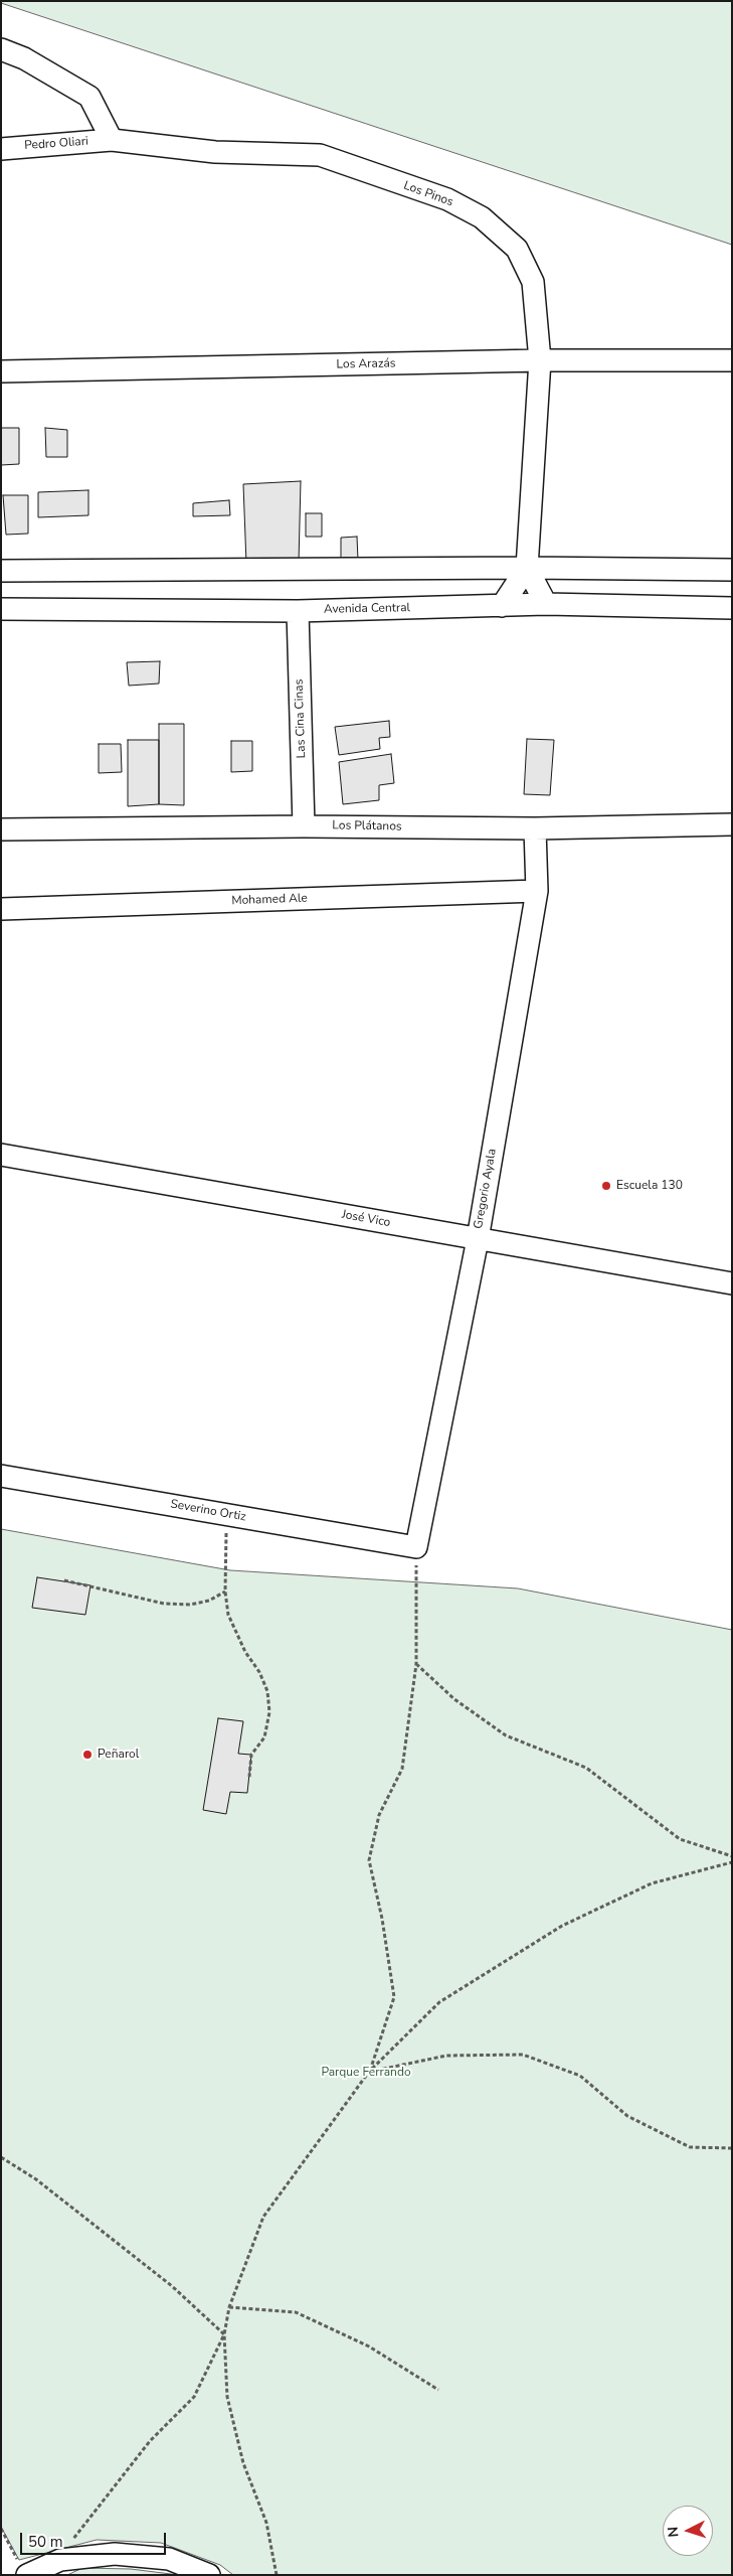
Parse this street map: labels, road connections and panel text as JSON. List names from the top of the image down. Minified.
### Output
{"streets":{"street":["Pedro Oliari","Los Pinos","Los Arazás","Avenida Central","Las Cina Cinas","Los Plátanos","Mohamed Ale","Gregorio Ayala","José Vico","Severino Ortiz"]},"crossings":[["Pedro Oliari","Los Pinos"],["Los Pinos","Los Arazás"],["Los Pinos","Avenida Central"],["Avenida Central","Las Cina Cinas"],["Las Cina Cinas","Los Plátanos"],["Los Plátanos","Gregorio Ayala"],["Mohamed Ale","Gregorio Ayala"],["Gregorio Ayala","José Vico"],["Gregorio Ayala","Severino Ortiz"]],"parks":["Parque Ferrando"],"places":["Escuela 130","Peñarol"],"scale_bar":"50 m","north":"left"}
